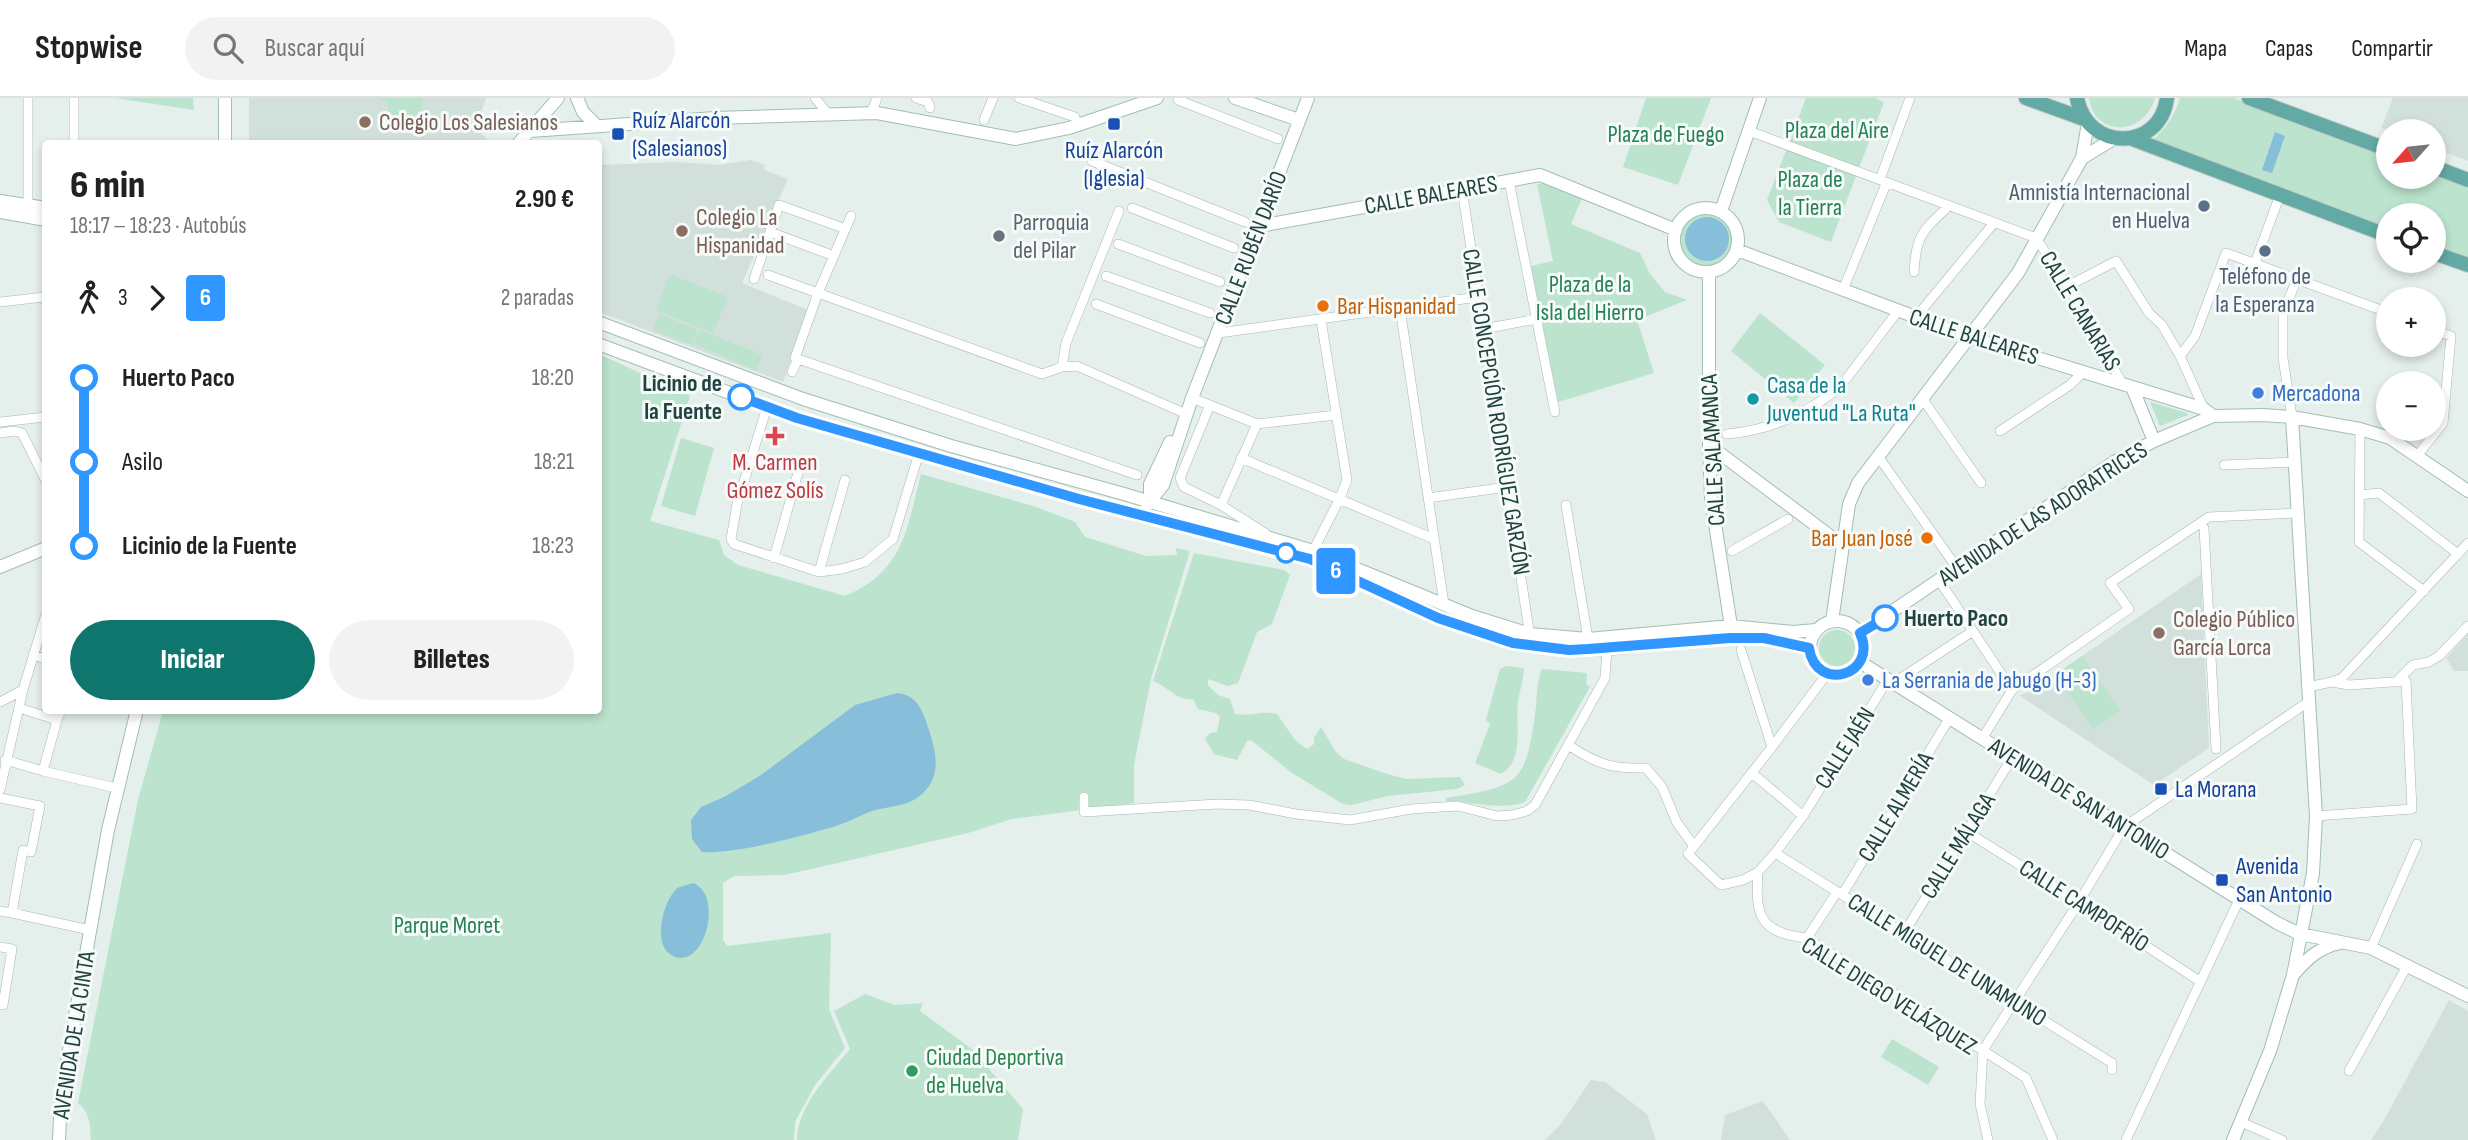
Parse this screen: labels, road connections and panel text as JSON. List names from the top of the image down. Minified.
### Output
{"streets":{"main road":["CALLE BALEARES","CALLE RUBÉN DARÍO","CALLE CANARIAS","CALLE SALAMANCA","AVENIDA DE LAS ADORATRICES","AVENIDA DE SAN ANTONIO","AVENIDA DE LA CINTA"],"street":["CALLE CONCEPCIÓN RODRÍGUEZ GARZÓN","CALLE JAÉN","CALLE ALMERÍA","CALLE MÁLAGA","CALLE CAMPOFRÍO","CALLE MIGUEL DE UNAMUNO","CALLE DIEGO VELÁZQUEZ"]},"crossings":[["CALLE BALEARES","CALLE RUBÉN DARÍO"],["CALLE BALEARES","CALLE CANARIAS"],["CALLE BALEARES","CALLE CONCEPCIÓN RODRÍGUEZ GARZÓN"],["CALLE BALEARES","CALLE SALAMANCA"],["CALLE BALEARES","AVENIDA DE LAS ADORATRICES"],["CALLE CANARIAS","AVENIDA DE LAS ADORATRICES"],["AVENIDA DE LAS ADORATRICES","AVENIDA DE SAN ANTONIO"],["CALLE JAÉN","AVENIDA DE SAN ANTONIO"],["CALLE JAÉN","CALLE MIGUEL DE UNAMUNO"],["CALLE JAÉN","CALLE DIEGO VELÁZQUEZ"],["AVENIDA DE SAN ANTONIO","CALLE ALMERÍA"],["AVENIDA DE SAN ANTONIO","CALLE MÁLAGA"],["CALLE ALMERÍA","CALLE MIGUEL DE UNAMUNO"],["CALLE ALMERÍA","CALLE DIEGO VELÁZQUEZ"],["CALLE MÁLAGA","CALLE CAMPOFRÍO"],["CALLE MÁLAGA","CALLE MIGUEL DE UNAMUNO"]],"parks":["Plaza del Aire","Plaza de Fuego","Plaza de la Tierra","Plaza de la Isla del Hierro","Parque Moret"],"places":{"other":["Colegio Los Salesianos","Amnistía Internacional en Huelva","Colegio La Hispanidad","Parroquia del Pilar","Teléfono de la Esperanza","Bar Hispanidad","Mercadona","Licinio de la Fuente","Casa de la Juventud \"La Ruta\"","Bar Juan José","Huerto Paco","Colegio Público García Lorca","La Serrania de Jabugo (H-3)","Ciudad Deportiva de Huelva"],"transit":["Ruíz Alarcón (Iglesia)","Ruíz Alarcón (Salesianos)","La Morana","Avenida San Antonio"],"health":["M. Carmen Gómez Solís"]},"lines":["bus line 6"],"north":"bottom left","page":{"header":"Stopwise","search":"Buscar aquí","nav":["Mapa","Capas","Compartir"],"on_map":"6","map_buttons":["+","−"],"heading":["6 min","18:17 – 18:23 · Autobús","2.90 €"],"legs":["3","6","2 paradas"],"list":[{"name":"Huerto Paco","value":"18:20"},{"name":"Asilo","value":"18:21"},{"name":"Licinio de la Fuente","value":"18:23"}],"buttons":["Iniciar","Billetes"]}}
